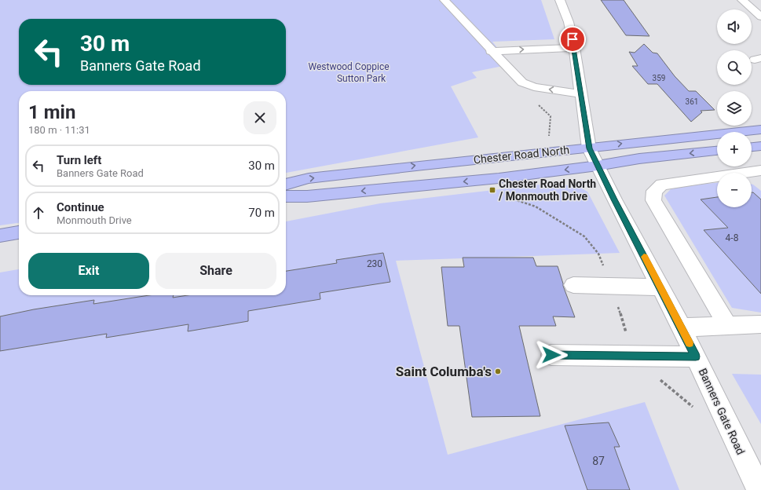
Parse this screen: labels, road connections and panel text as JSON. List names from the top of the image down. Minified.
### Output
{"streets":{"highway":["Chester Road North"],"street":["Banners Gate Road"]},"crossings":[["Chester Road North","Banners Gate Road"]],"parks":["Westwood Coppice","Sutton Park"],"places":{"transit":["Chester Road North / Monmouth Drive"],"other":["Saint Columba's"]},"house_numbers":["359","361","4-8","230","87"],"page":{"map_buttons":["+","−"],"turn":["30 m","Banners Gate Road"],"heading":["1 min","180 m · 11:31"],"list":[{"name":"Turn left","note":"Banners Gate Road","value":"30 m"},{"name":"Continue","note":"Monmouth Drive","value":"70 m"}],"buttons":["Exit","Share"]}}
